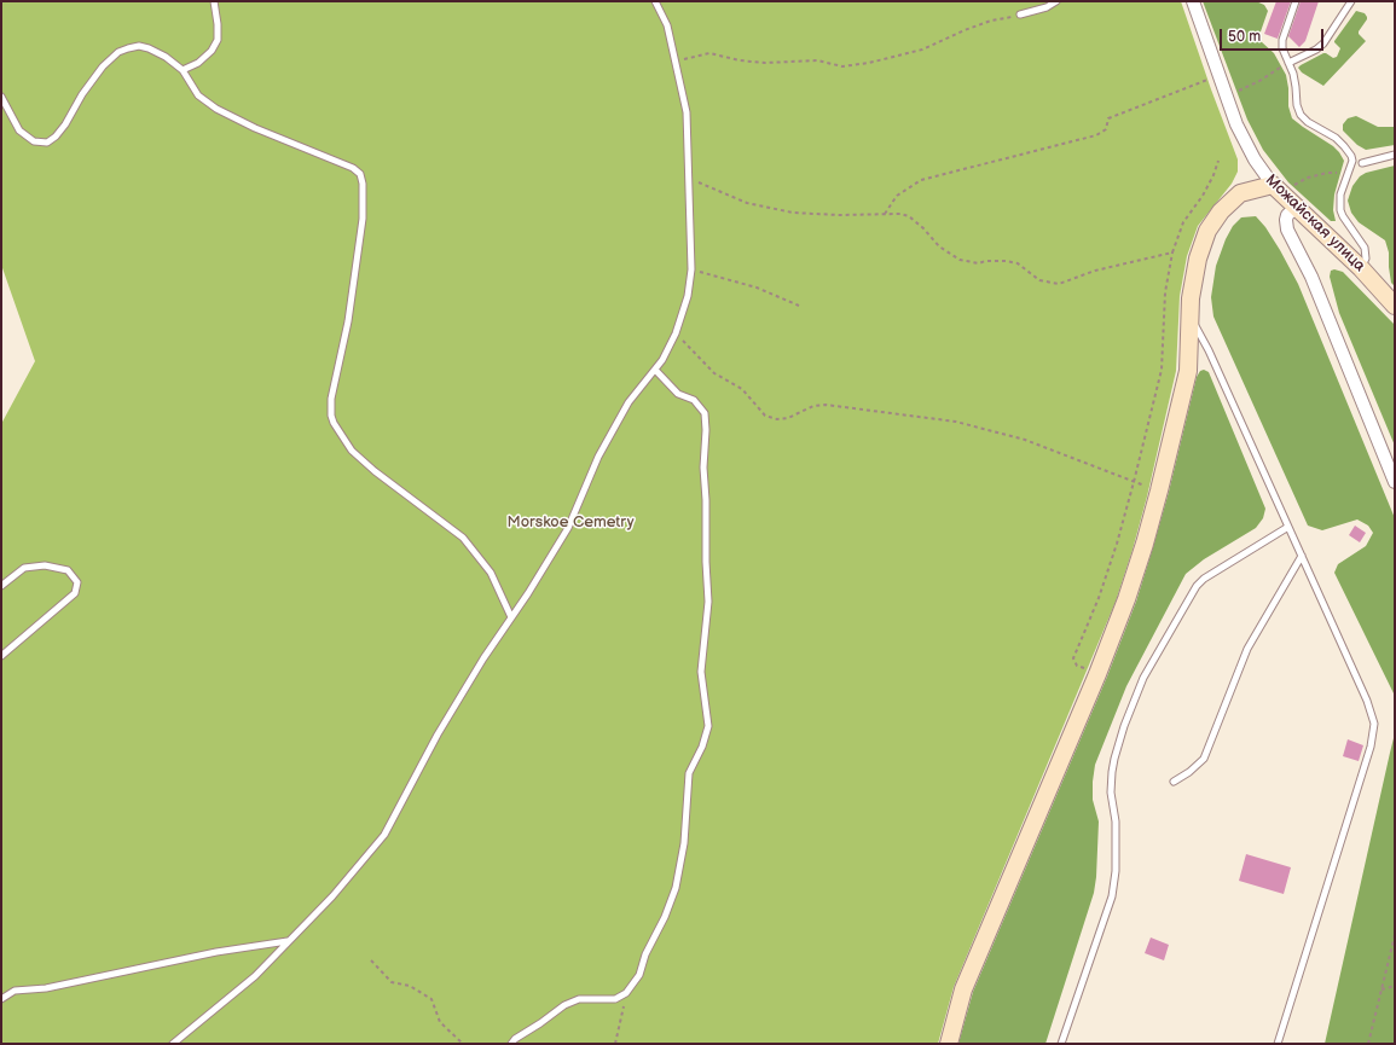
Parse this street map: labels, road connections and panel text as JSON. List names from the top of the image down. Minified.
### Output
{"streets":{"main road":["Можайская улица"]},"parks":["Morskoe Cemetry"],"scale_bar":"50 m"}
